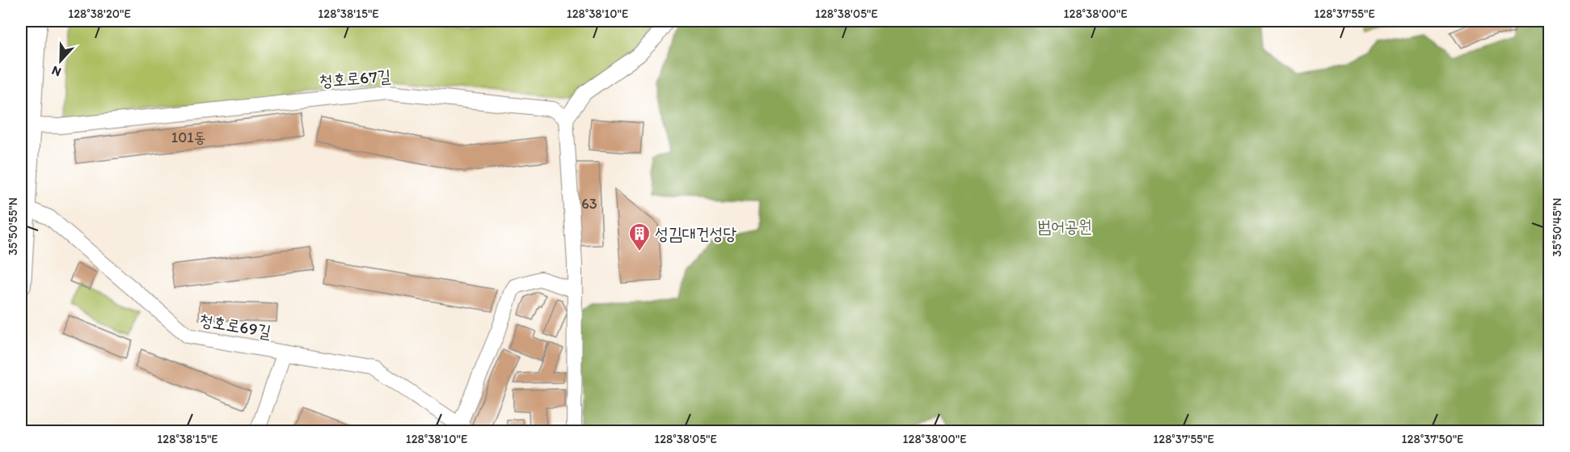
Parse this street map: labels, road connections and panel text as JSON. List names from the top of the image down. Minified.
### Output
{"streets":{"street":["청호로67길","청호로69길"]},"parks":["범어공원"],"places":{"building":["성김대건성당"]},"house_numbers":["101동","63"],"north":"bottom","coordinates":["128°38'20\"E","128°38'15\"E","128°38'10\"E","128°38'05\"E","128°38'00\"E","128°37'55\"E","35°50'55\"N","35°50'45\"N","128°37'50\"E"]}
